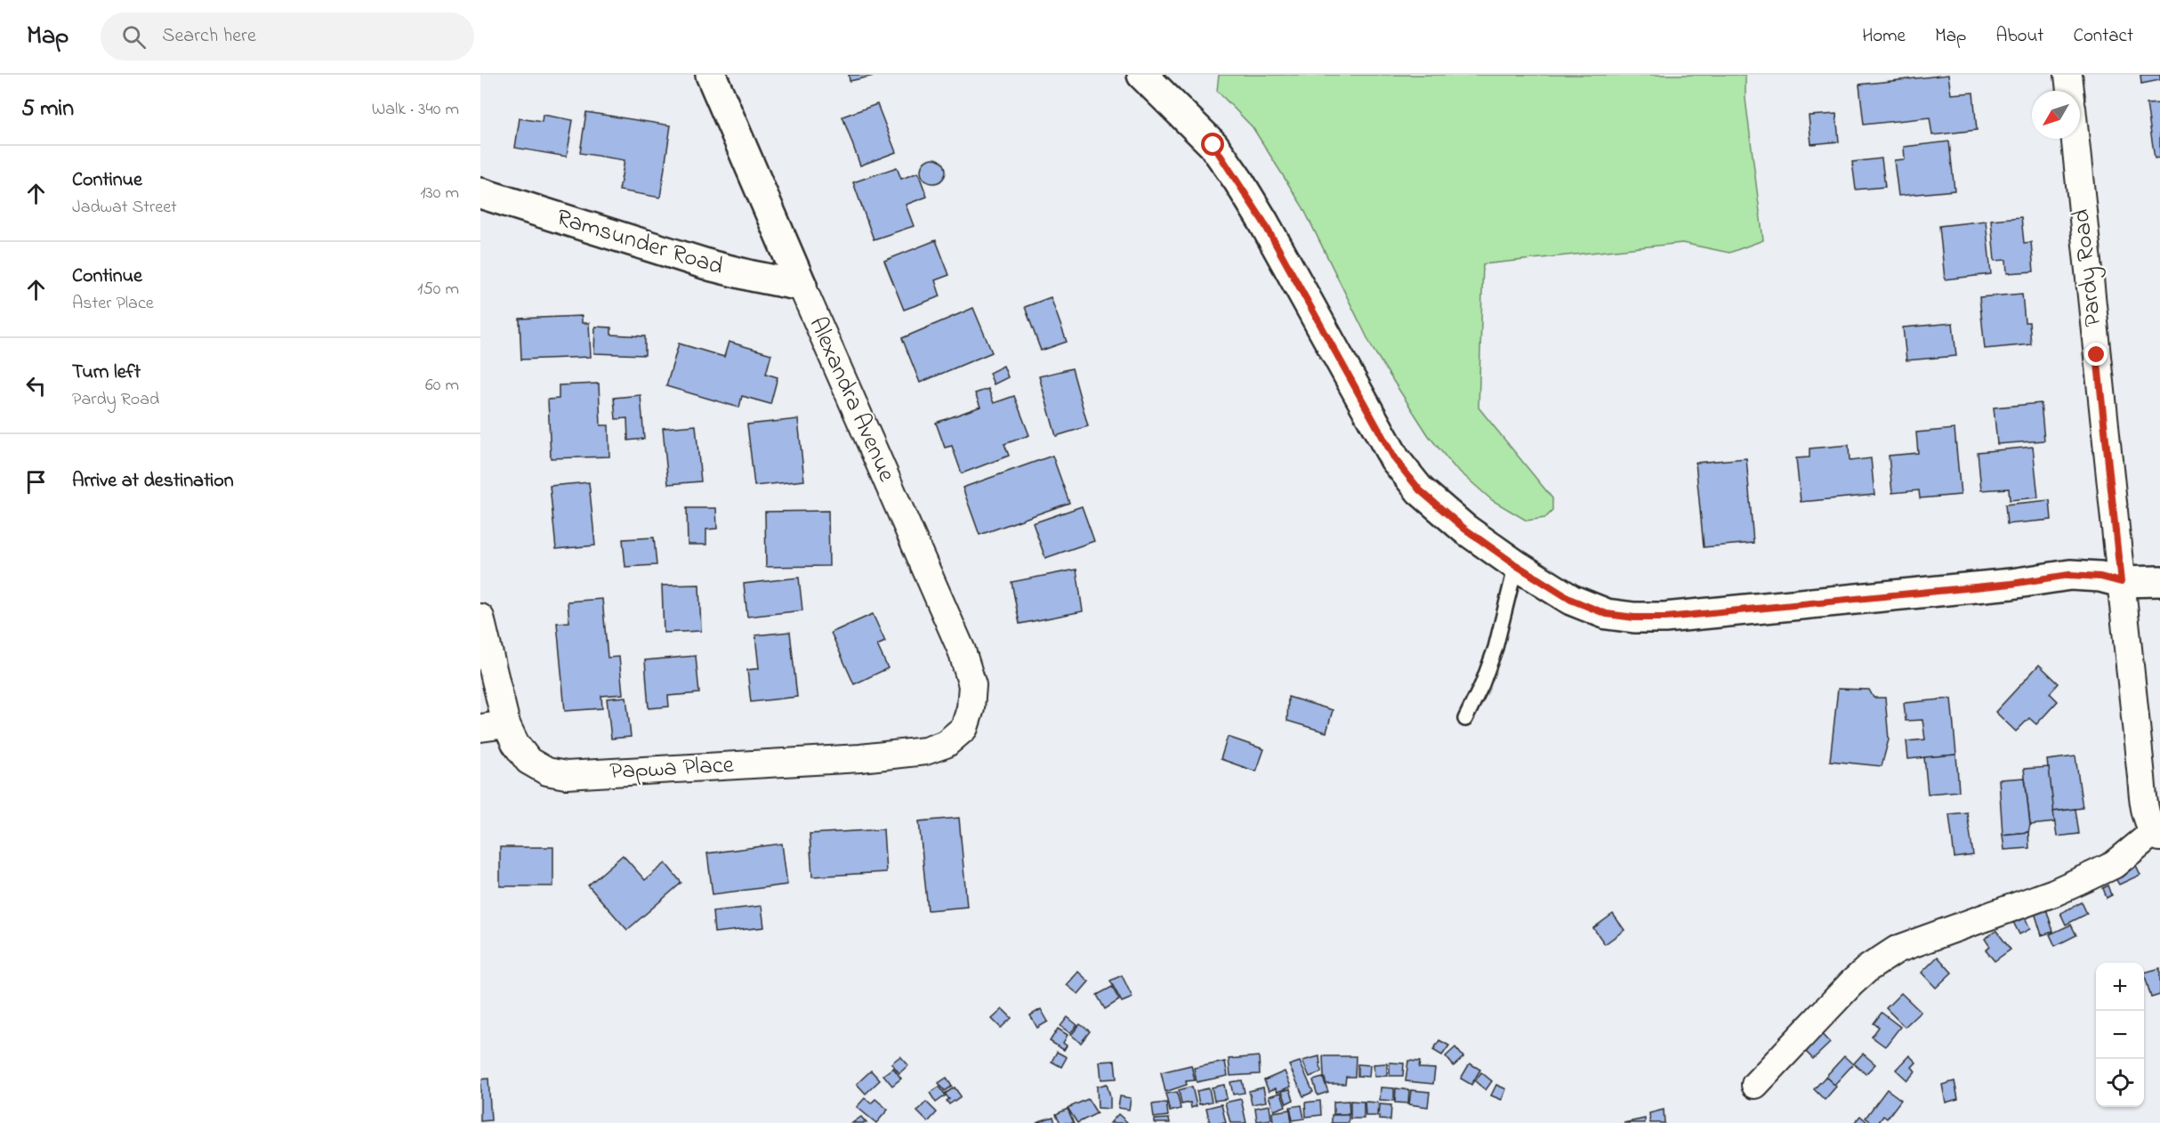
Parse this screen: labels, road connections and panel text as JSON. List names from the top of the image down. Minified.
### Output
{"streets":{"street":["Ramsunder Road","Pardy Road","Alexandra Avenue","Papwa Place"]},"crossings":[["Ramsunder Road","Alexandra Avenue"],["Alexandra Avenue","Papwa Place"]],"north":"bottom left","page":{"header":"Map","search":"Search here","nav":["Home","Map","About","Contact"],"heading":["5 min","Walk · 340 m"],"list":[["Continue","Jadwat Street","130 m"],["Continue","Aster Place","150 m"],["Turn left","Pardy Road","60 m"],"Arrive at destination"],"map_buttons":["+","−"]}}
